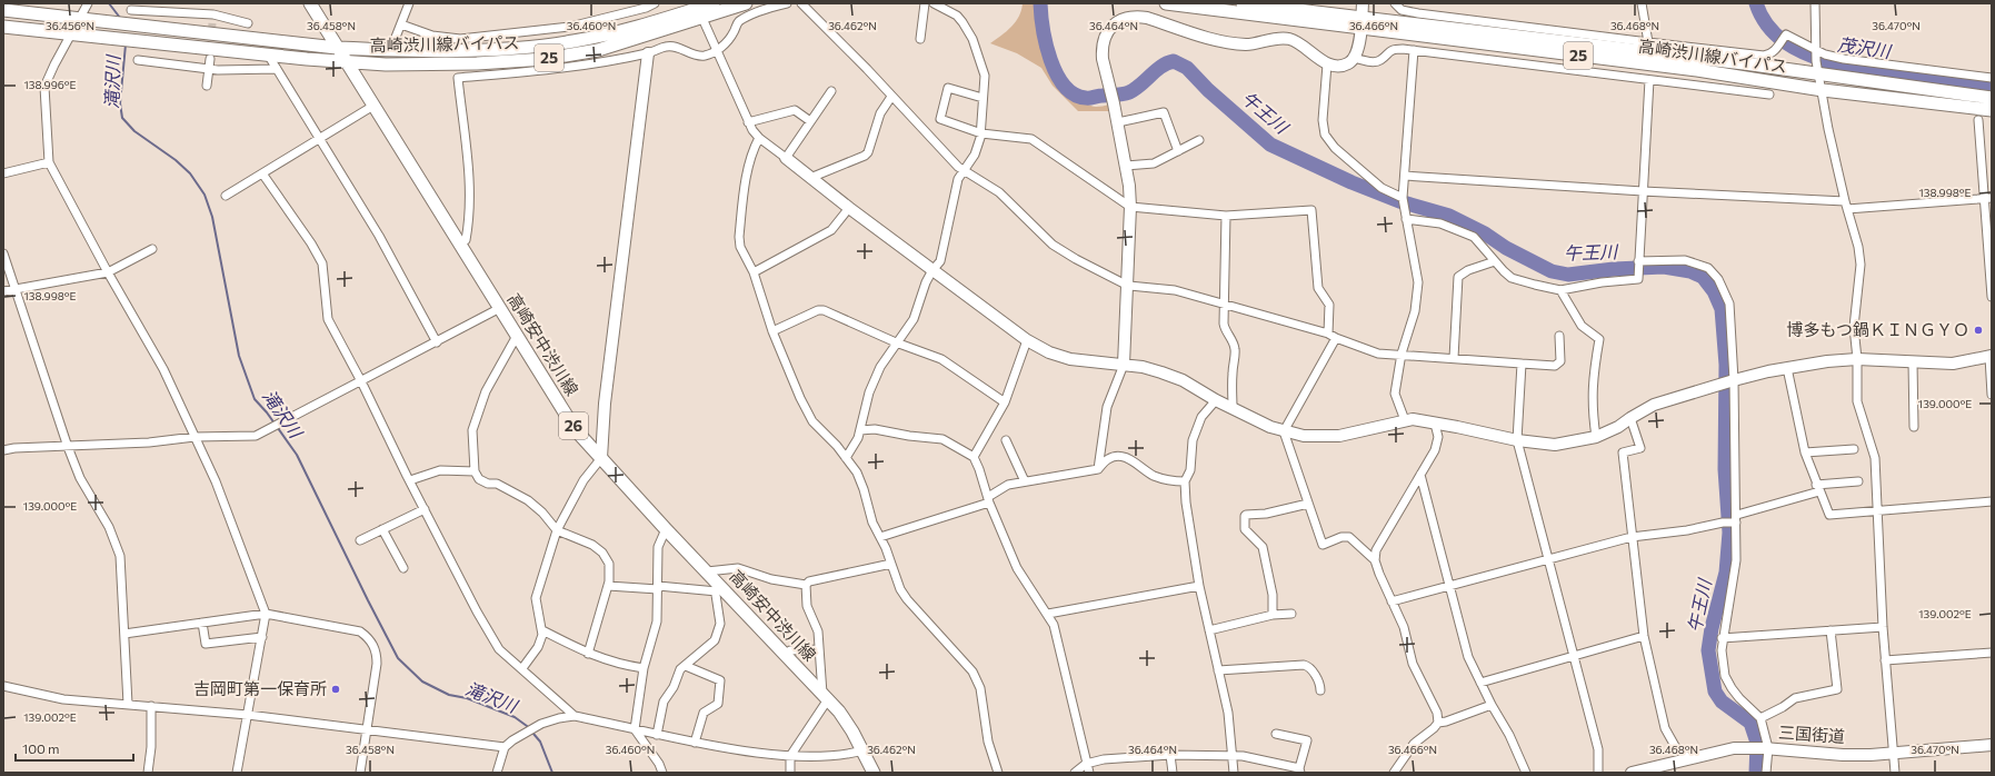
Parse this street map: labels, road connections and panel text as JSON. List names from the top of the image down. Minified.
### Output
{"streets":{"main road":["高崎渋川線バイパス","25","高崎安中渋川線","26"],"street":["三国街道"]},"crossings":[["高崎渋川線バイパス","高崎安中渋川線"]],"water":["茂沢川","滝沢川","午王川"],"places":["博多もつ鍋ＫＩＮＧＹＯ","吉岡町第一保育所"],"scale_bar":"100 m","coordinates":["36.456°N","36.458°N","36.460°N","36.462°N","36.464°N","36.466°N","36.468°N","36.470°N","138.996°E","138.998°E","139.000°E","139.002°E"]}
